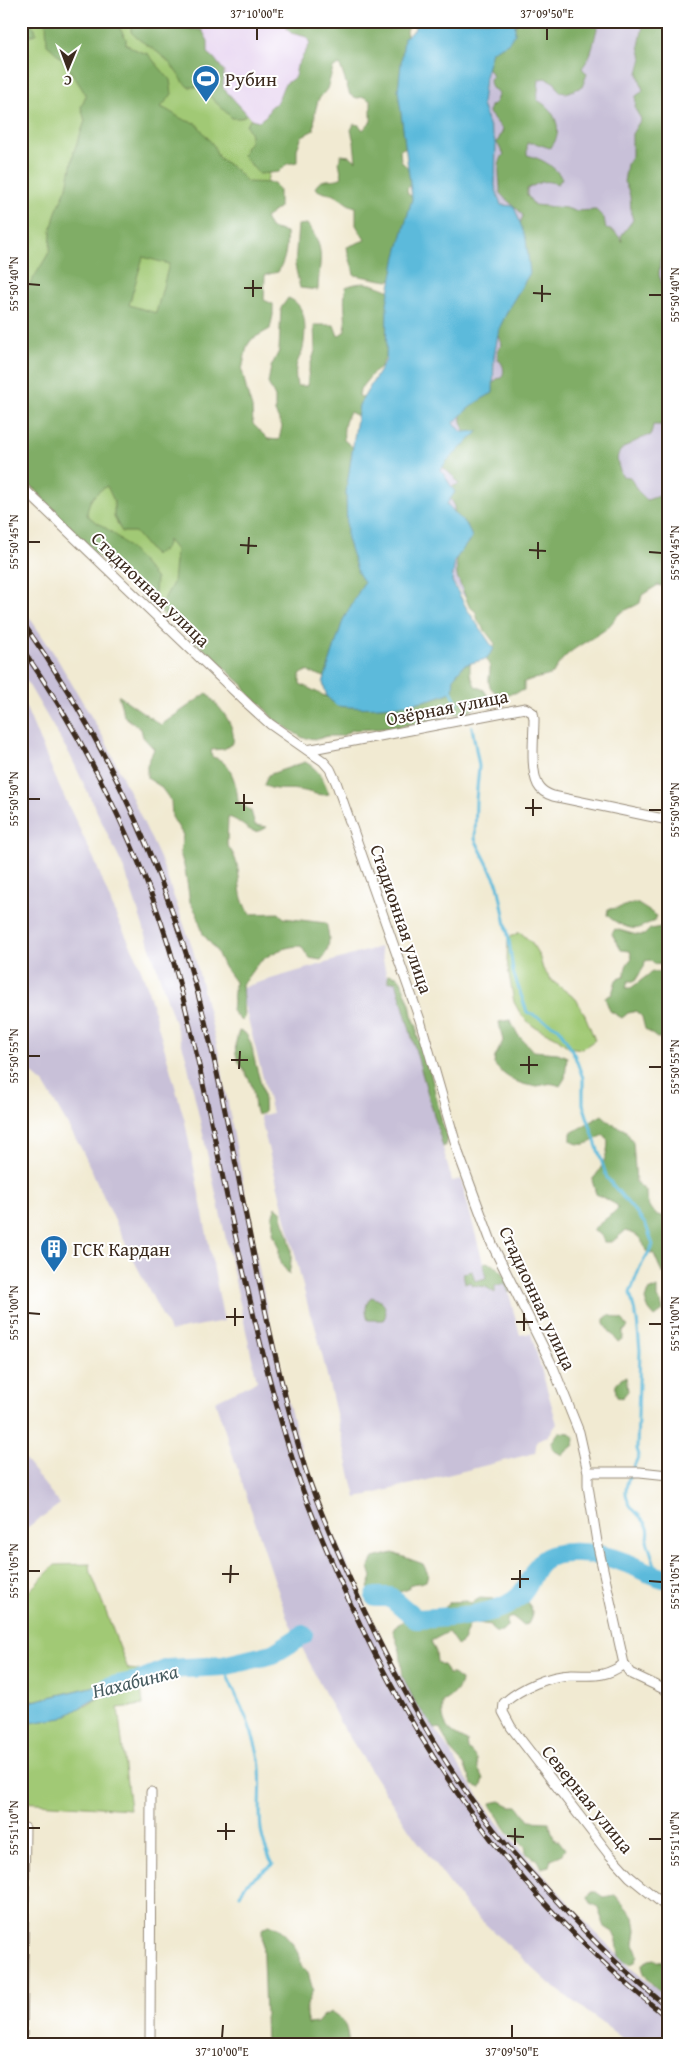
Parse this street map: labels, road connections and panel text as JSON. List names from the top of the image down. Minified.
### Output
{"streets":{"street":["Стадионная улица","Озёрная улица","Северная улица"]},"crossings":[["Стадионная улица","Озёрная улица"],["Стадионная улица","Северная улица"]],"water":["Нахабинка"],"places":{"sports":["Рубин"],"building":["ГСК Кардан"]},"north":"bottom","coordinates":["37°10'00\"E","37°09'50\"E","55°50'40\"N","55°50'45\"N","55°50'50\"N","55°50'55\"N","55°51'00\"N","55°51'05\"N","55°51'10\"N"]}
